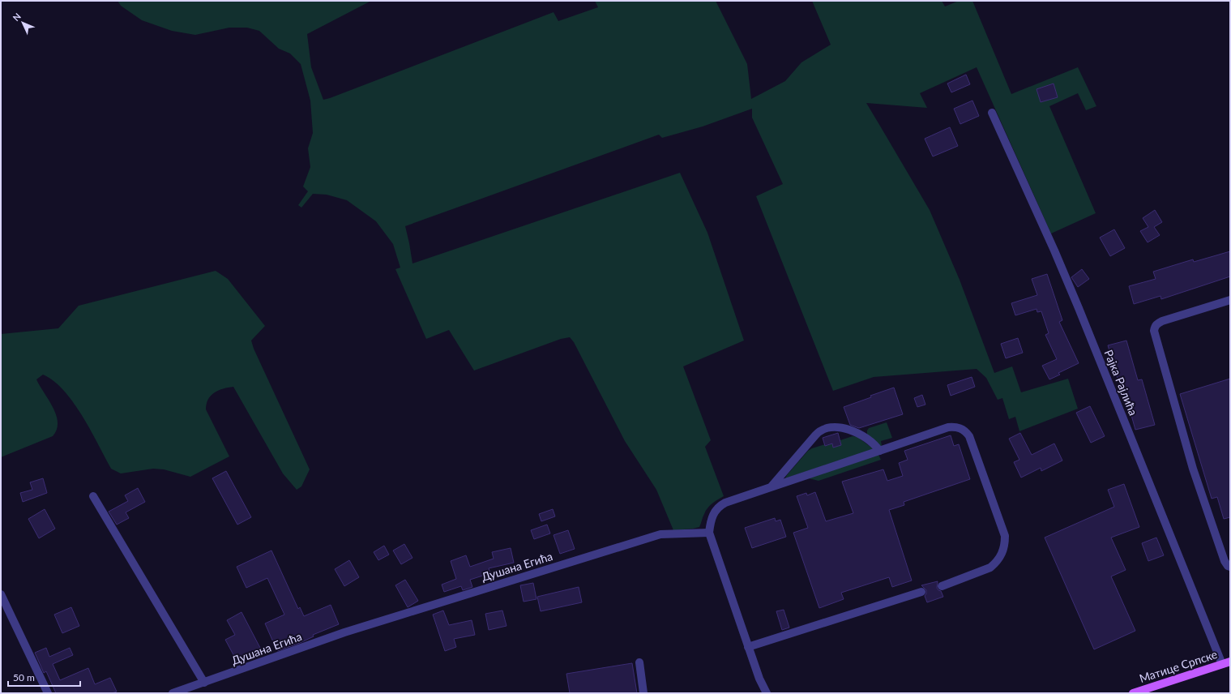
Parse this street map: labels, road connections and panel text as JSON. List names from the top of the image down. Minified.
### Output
{"streets":{"main road":["Матице Српске"],"street":["Рајка Рајлића","Душана Егића"]},"crossings":[["Рајка Рајлића","Матице Српске"]],"scale_bar":"50 m","north":"top left"}
